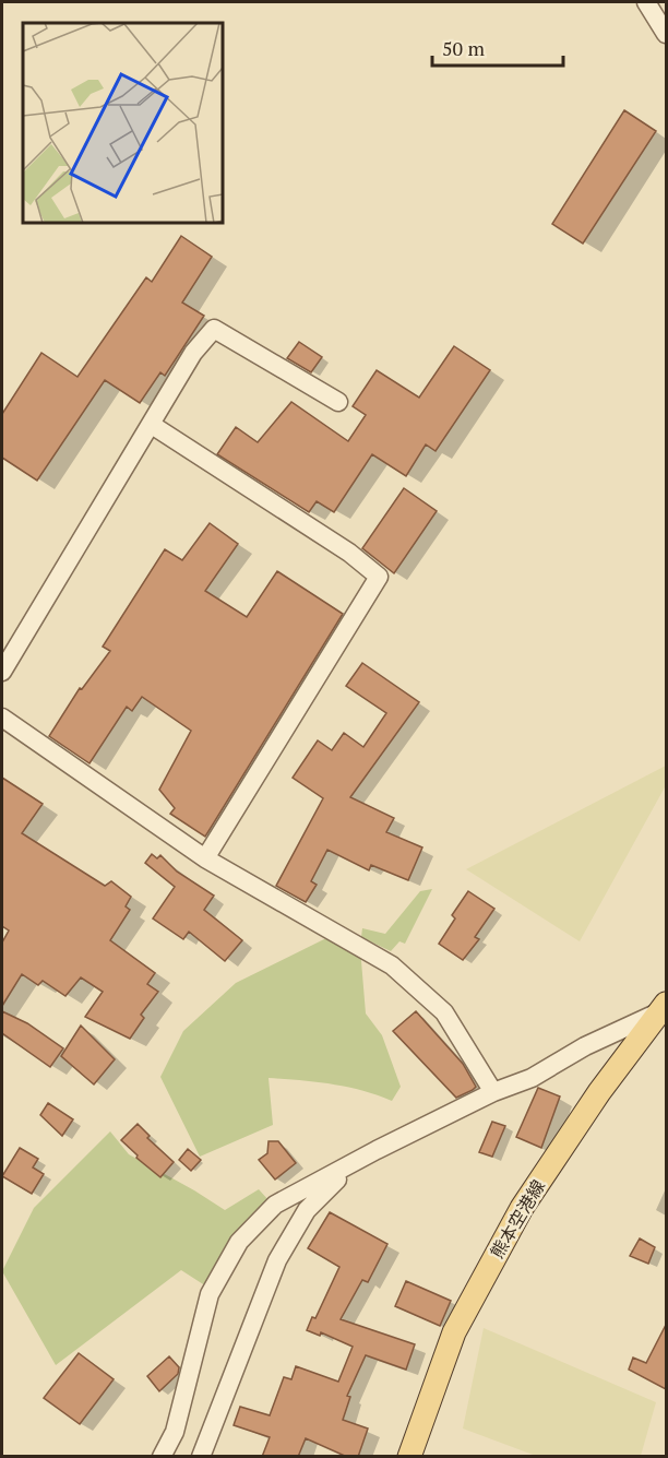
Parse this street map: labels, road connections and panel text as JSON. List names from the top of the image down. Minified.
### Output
{"streets":{"main road":["熊本空港線"]},"scale_bar":"50 m"}
